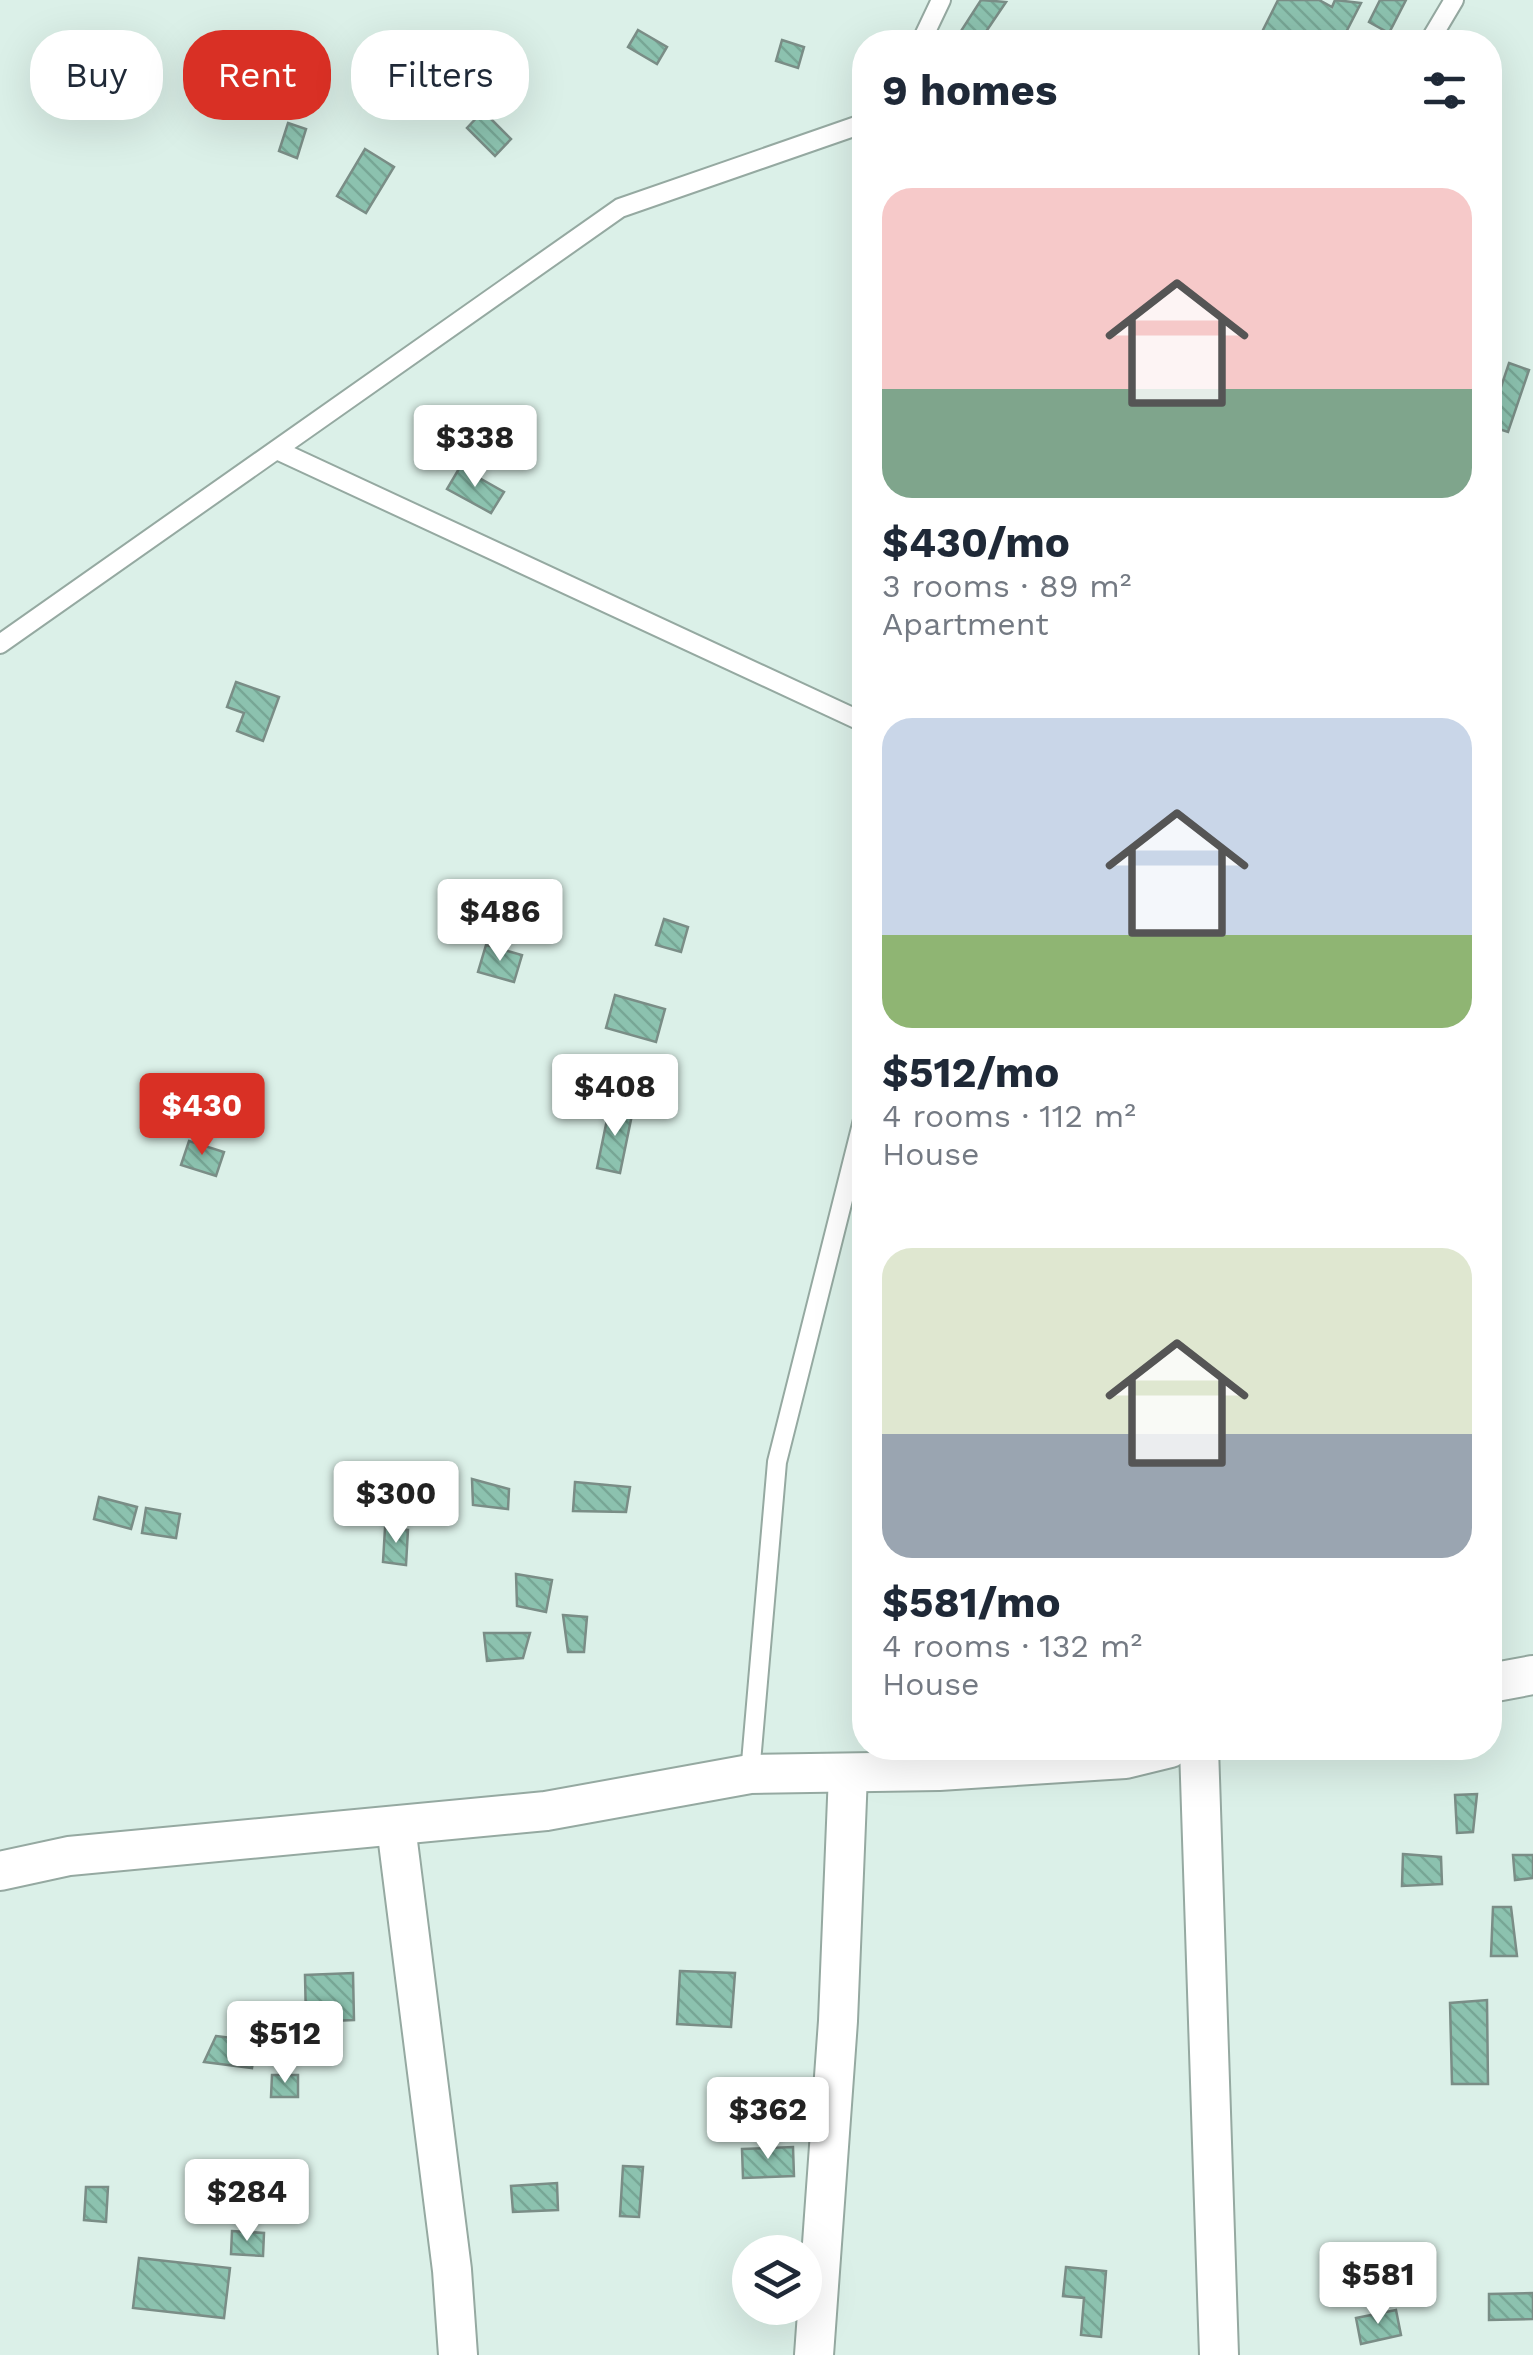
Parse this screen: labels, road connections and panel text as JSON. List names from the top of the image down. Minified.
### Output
{"page":{"chip":["Buy","Rent","Filters"],"heading":"9 homes","list":[{"name":"$430/mo","note":"3 rooms · 89 m² · Apartment"},{"name":"$512/mo","note":"4 rooms · 112 m² · House"},{"name":"$581/mo","note":"4 rooms · 132 m² · House"}],"price":["$338","$486","$408","$430","$300","$512","$362","$284","$581"]}}
